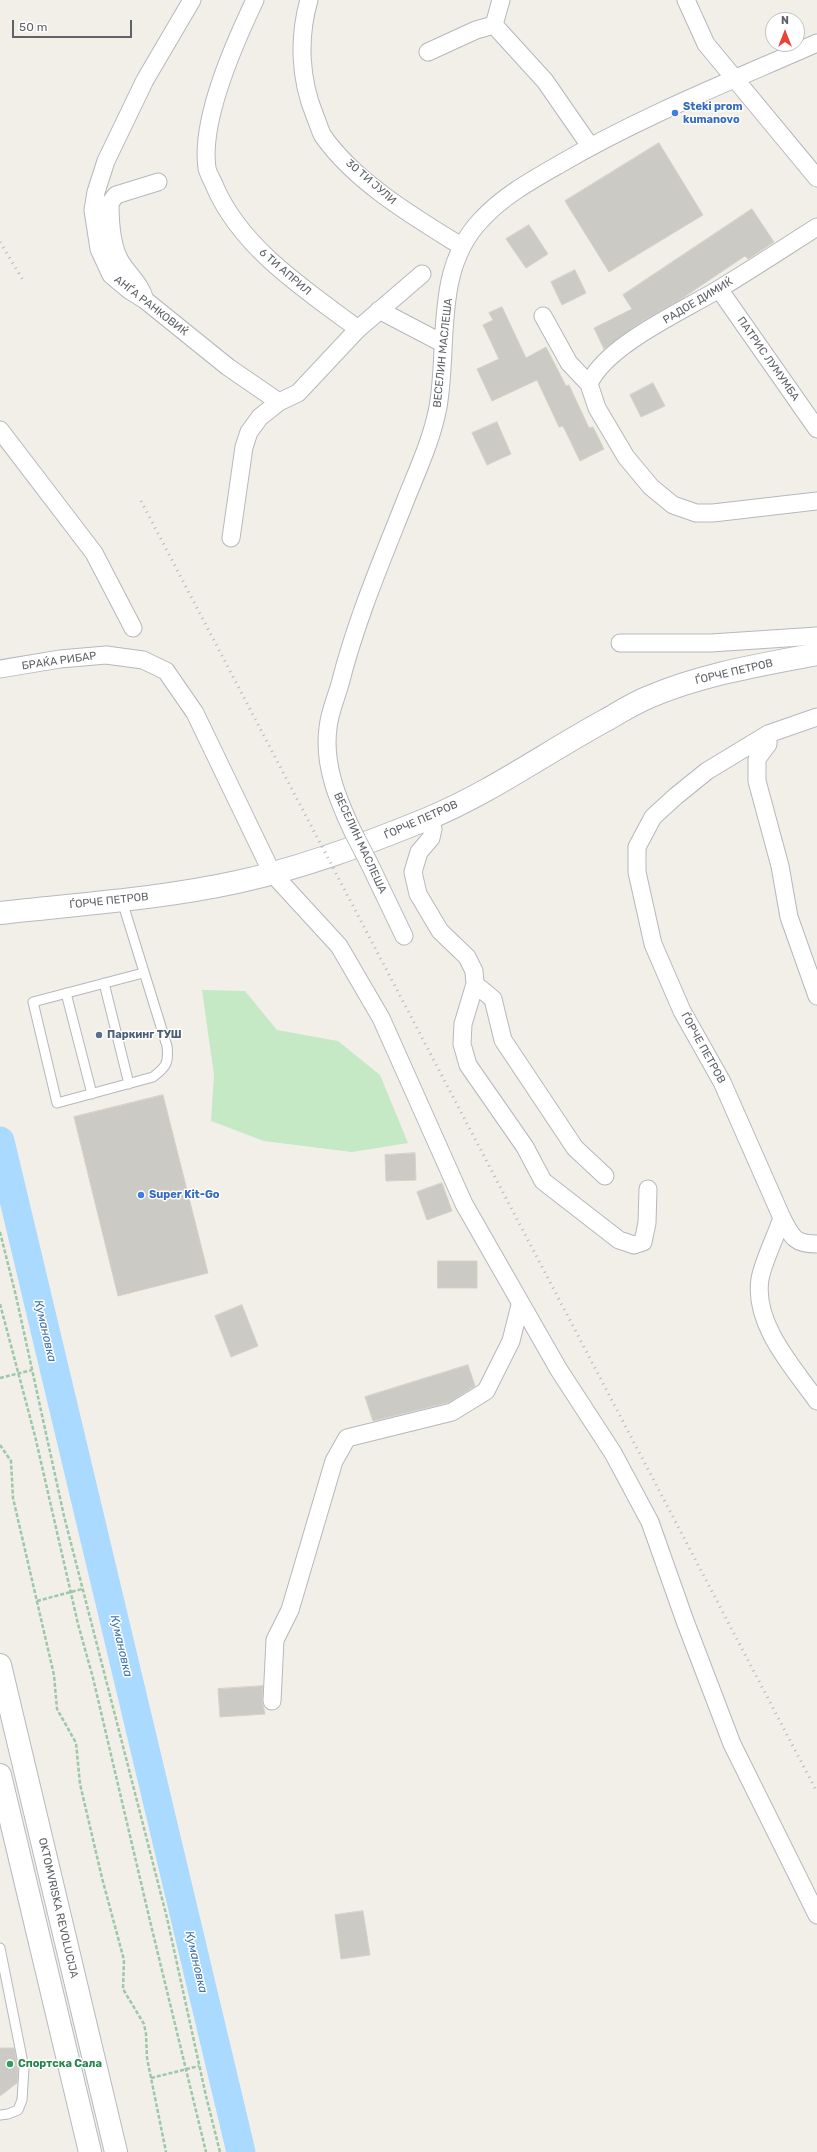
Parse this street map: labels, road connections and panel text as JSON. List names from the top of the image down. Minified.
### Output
{"streets":{"street":["30 ТИ ЈУЛИ","6 ТИ АПРИЛ","РАДОЕ ДИМИЌ","АНЃА РАНКОВИЌ","ВЕСЕЛИН МАСЛЕША","ПАТРИС ЛУМУМБА","БРАЌА РИБАР","ЃОРЧЕ ПЕТРОВ","OKTOMVRISKA REVOLUCIJA"]},"crossings":[["30 ТИ ЈУЛИ","ВЕСЕЛИН МАСЛЕША"],["РАДОЕ ДИМИЌ","ПАТРИС ЛУМУМБА"],["БРАЌА РИБАР","ЃОРЧЕ ПЕТРОВ"]],"water":["Кумановка"],"places":["Steki prom kumanovo","Паркинг ТУШ","Super Kit-Go","Спортска Сала"],"scale_bar":"50 m","north":"top"}
